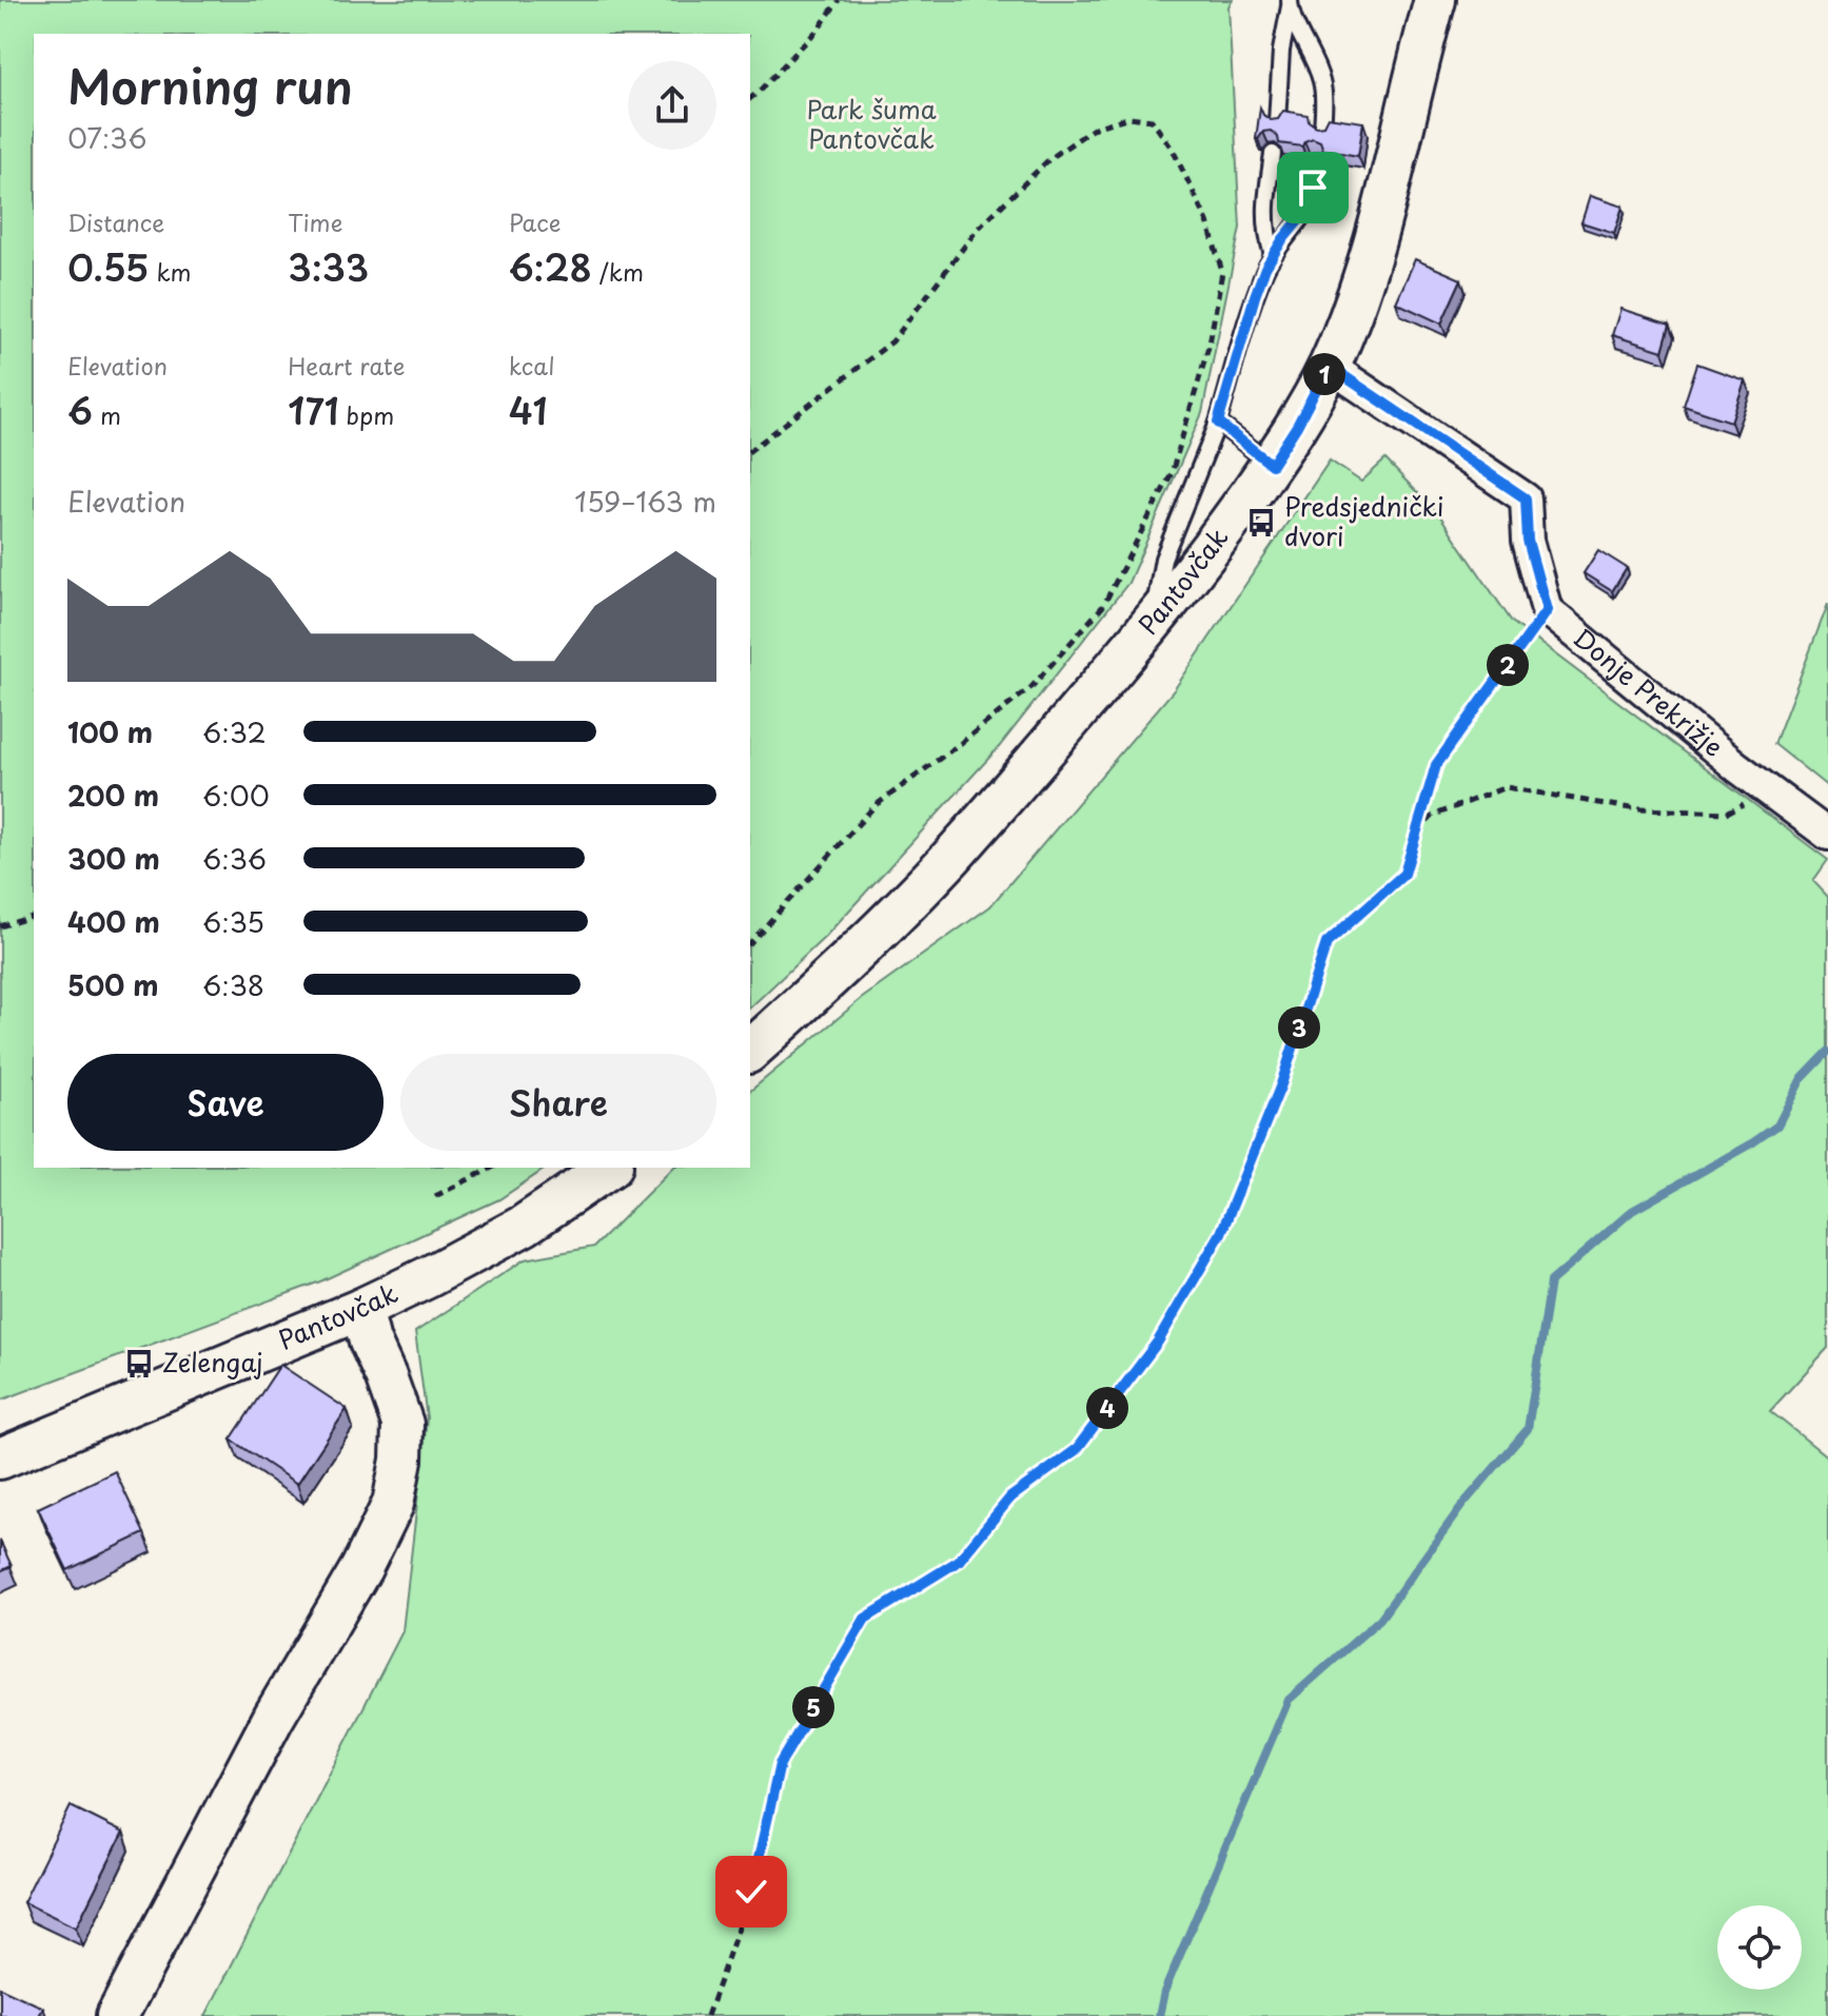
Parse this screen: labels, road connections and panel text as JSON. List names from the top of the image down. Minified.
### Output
{"streets":{"main road":["Pantovčak"],"street":["Donje Prekrižje"]},"parks":["Park šuma Pantovčak"],"places":{"bus stop":["Predsjednički dvori","Zelengaj"]},"page":{"heading":["Morning run","07:36"],"stats":[["Distance","0.55 km"],["Time","3:33"],["Pace","6:28 /km"],["Elevation","6 m"],["Heart rate","171 bpm"],["kcal","41"]],"pins":["1","2","3","4","5"],"chart":["Elevation","159–163 m"],"list":[{"name":"100 m","note":"6:32"},{"name":"200 m","note":"6:00"},{"name":"300 m","note":"6:36"},{"name":"400 m","note":"6:35"},{"name":"500 m","note":"6:38"}],"buttons":["Save","Share"]}}
